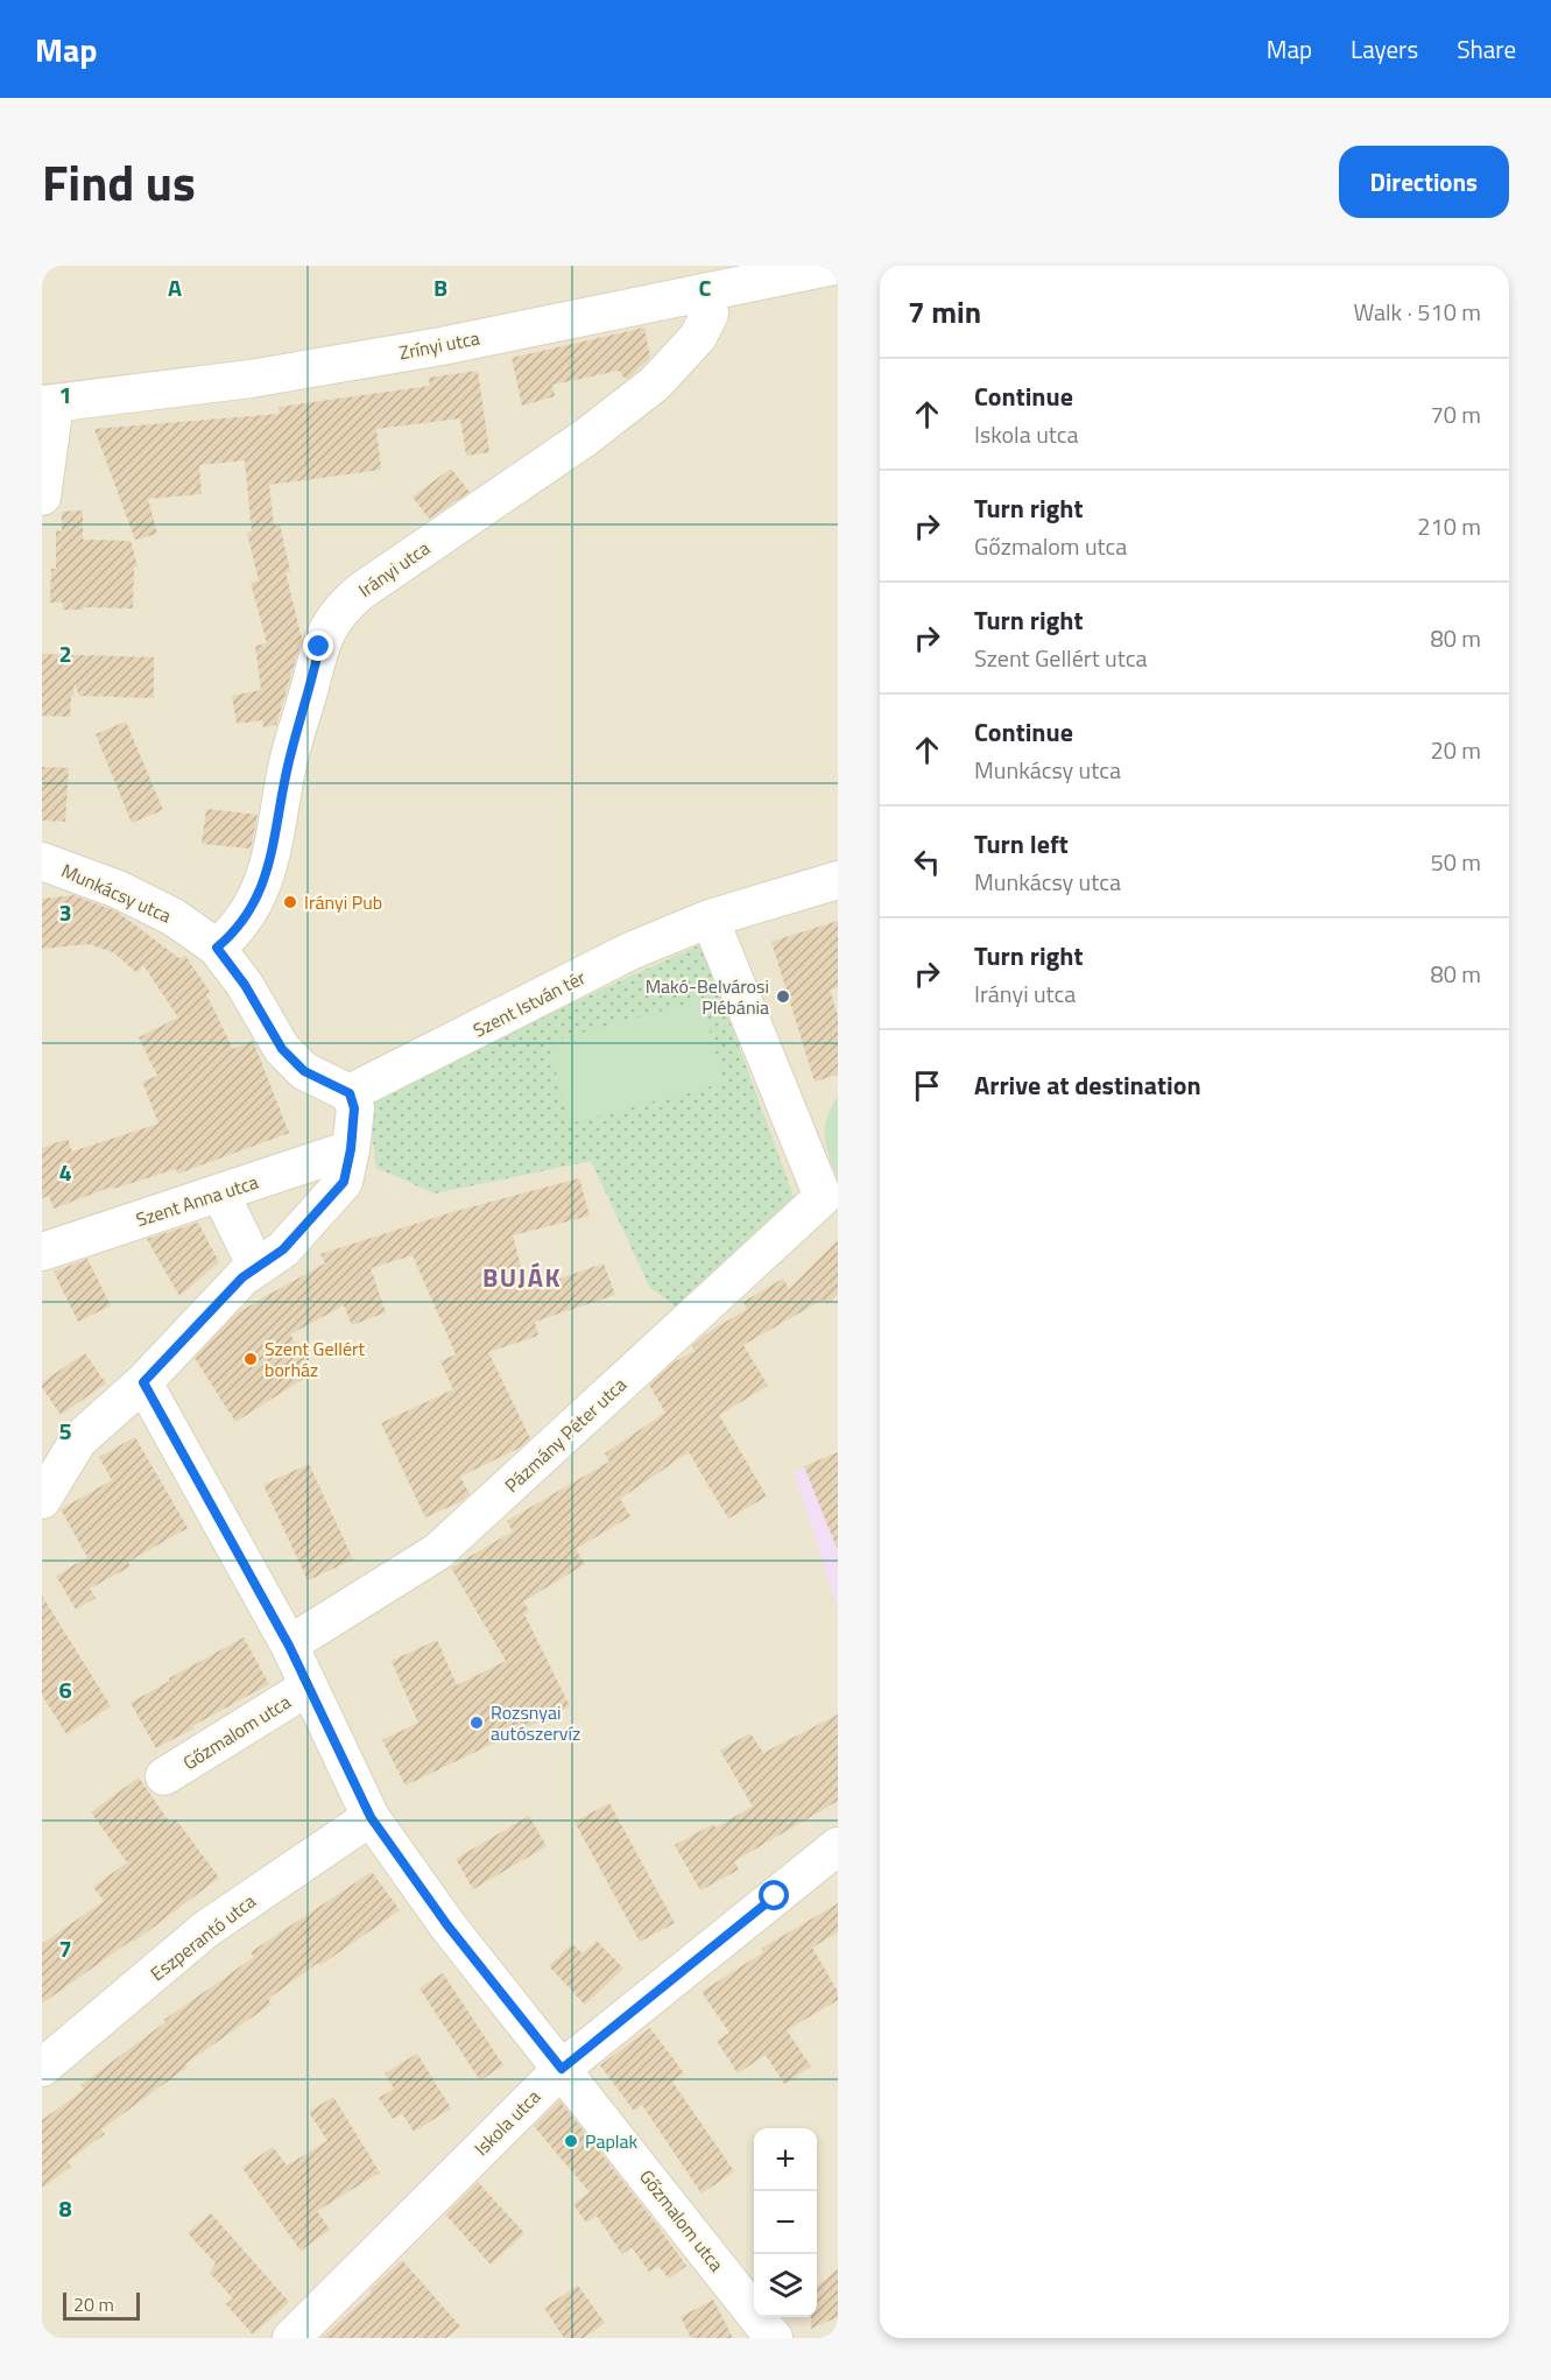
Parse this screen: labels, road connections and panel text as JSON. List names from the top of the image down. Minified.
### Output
{"streets":{"street":["Zrínyi utca","Irányi utca","Munkácsy utca","Szent István tér","Szent Anna utca","Pázmány Péter utca","Gőzmalom utca","Eszperantó utca","Iskola utca"]},"crossings":[["Zrínyi utca","Irányi utca"],["Irányi utca","Munkácsy utca"],["Munkácsy utca","Szent István tér"],["Szent István tér","Pázmány Péter utca"],["Pázmány Péter utca","Gőzmalom utca"],["Gőzmalom utca","Eszperantó utca"],["Gőzmalom utca","Iskola utca"]],"districts":["BUJÁK"],"places":["Irányi Pub","Makó-Belvárosi Plébánia","Szent Gellért borház","Rozsnyai autószervíz","Paplak"],"scale_bar":"20 m","page":{"header":"Map","nav":["Map","Layers","Share"],"title":"Find us","buttons":"Directions","heading":["7 min","Walk · 510 m"],"list":[["Continue","Iskola utca","70 m"],["Turn right","Gőzmalom utca","210 m"],["Turn right","Szent Gellért utca","80 m"],["Continue","Munkácsy utca","20 m"],["Turn left","Munkácsy utca","50 m"],["Turn right","Irányi utca","80 m"],"Arrive at destination"],"map_buttons":["+","−"],"scale":"20 m"},"grid":{"columns":["A","B","C"],"rows":["1","2","3","4","5","6","7","8"]}}
